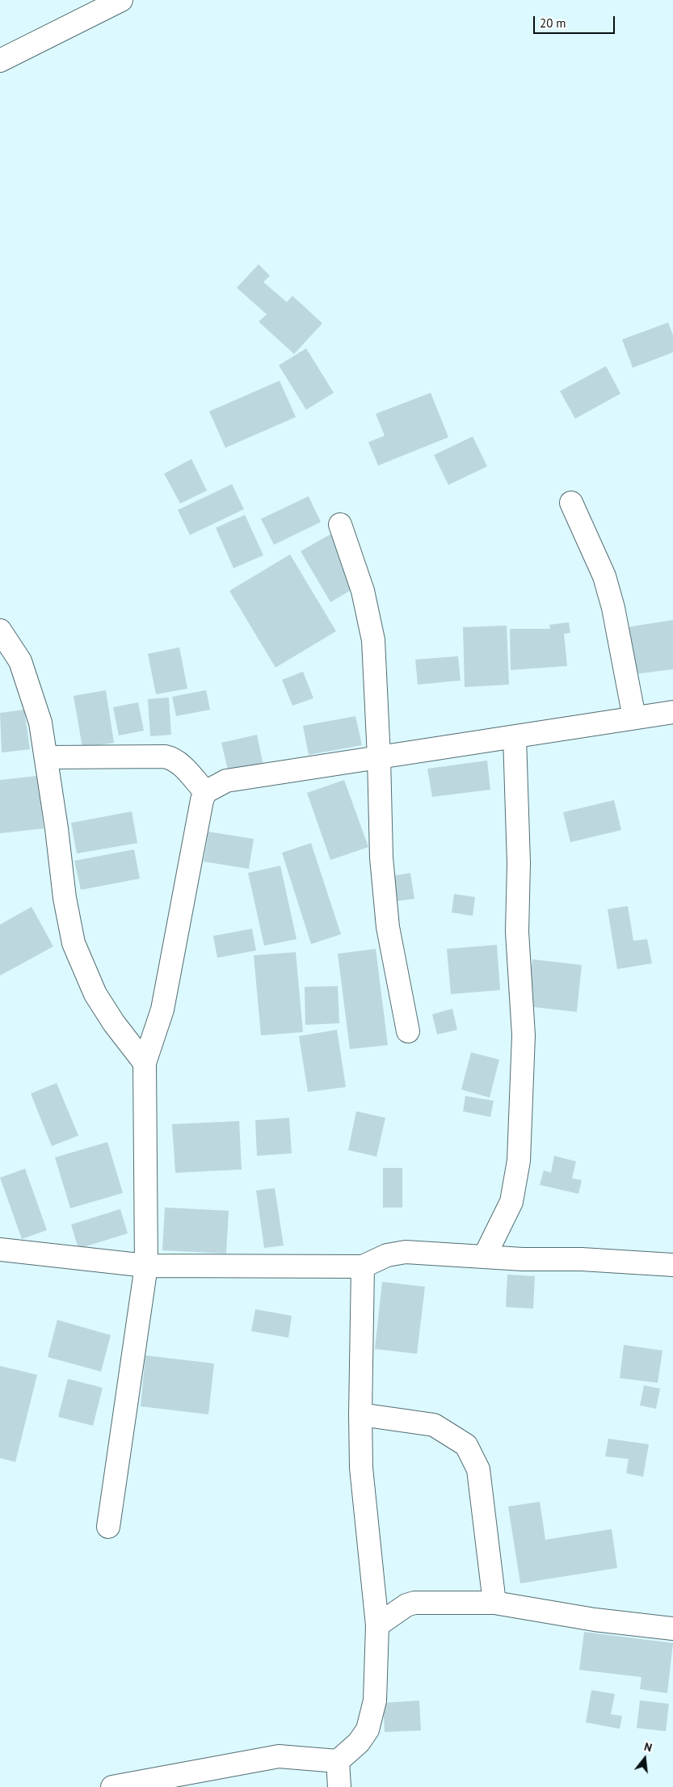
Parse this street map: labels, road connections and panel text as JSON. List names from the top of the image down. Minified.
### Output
{"scale_bar":"20 m","north":"top"}
